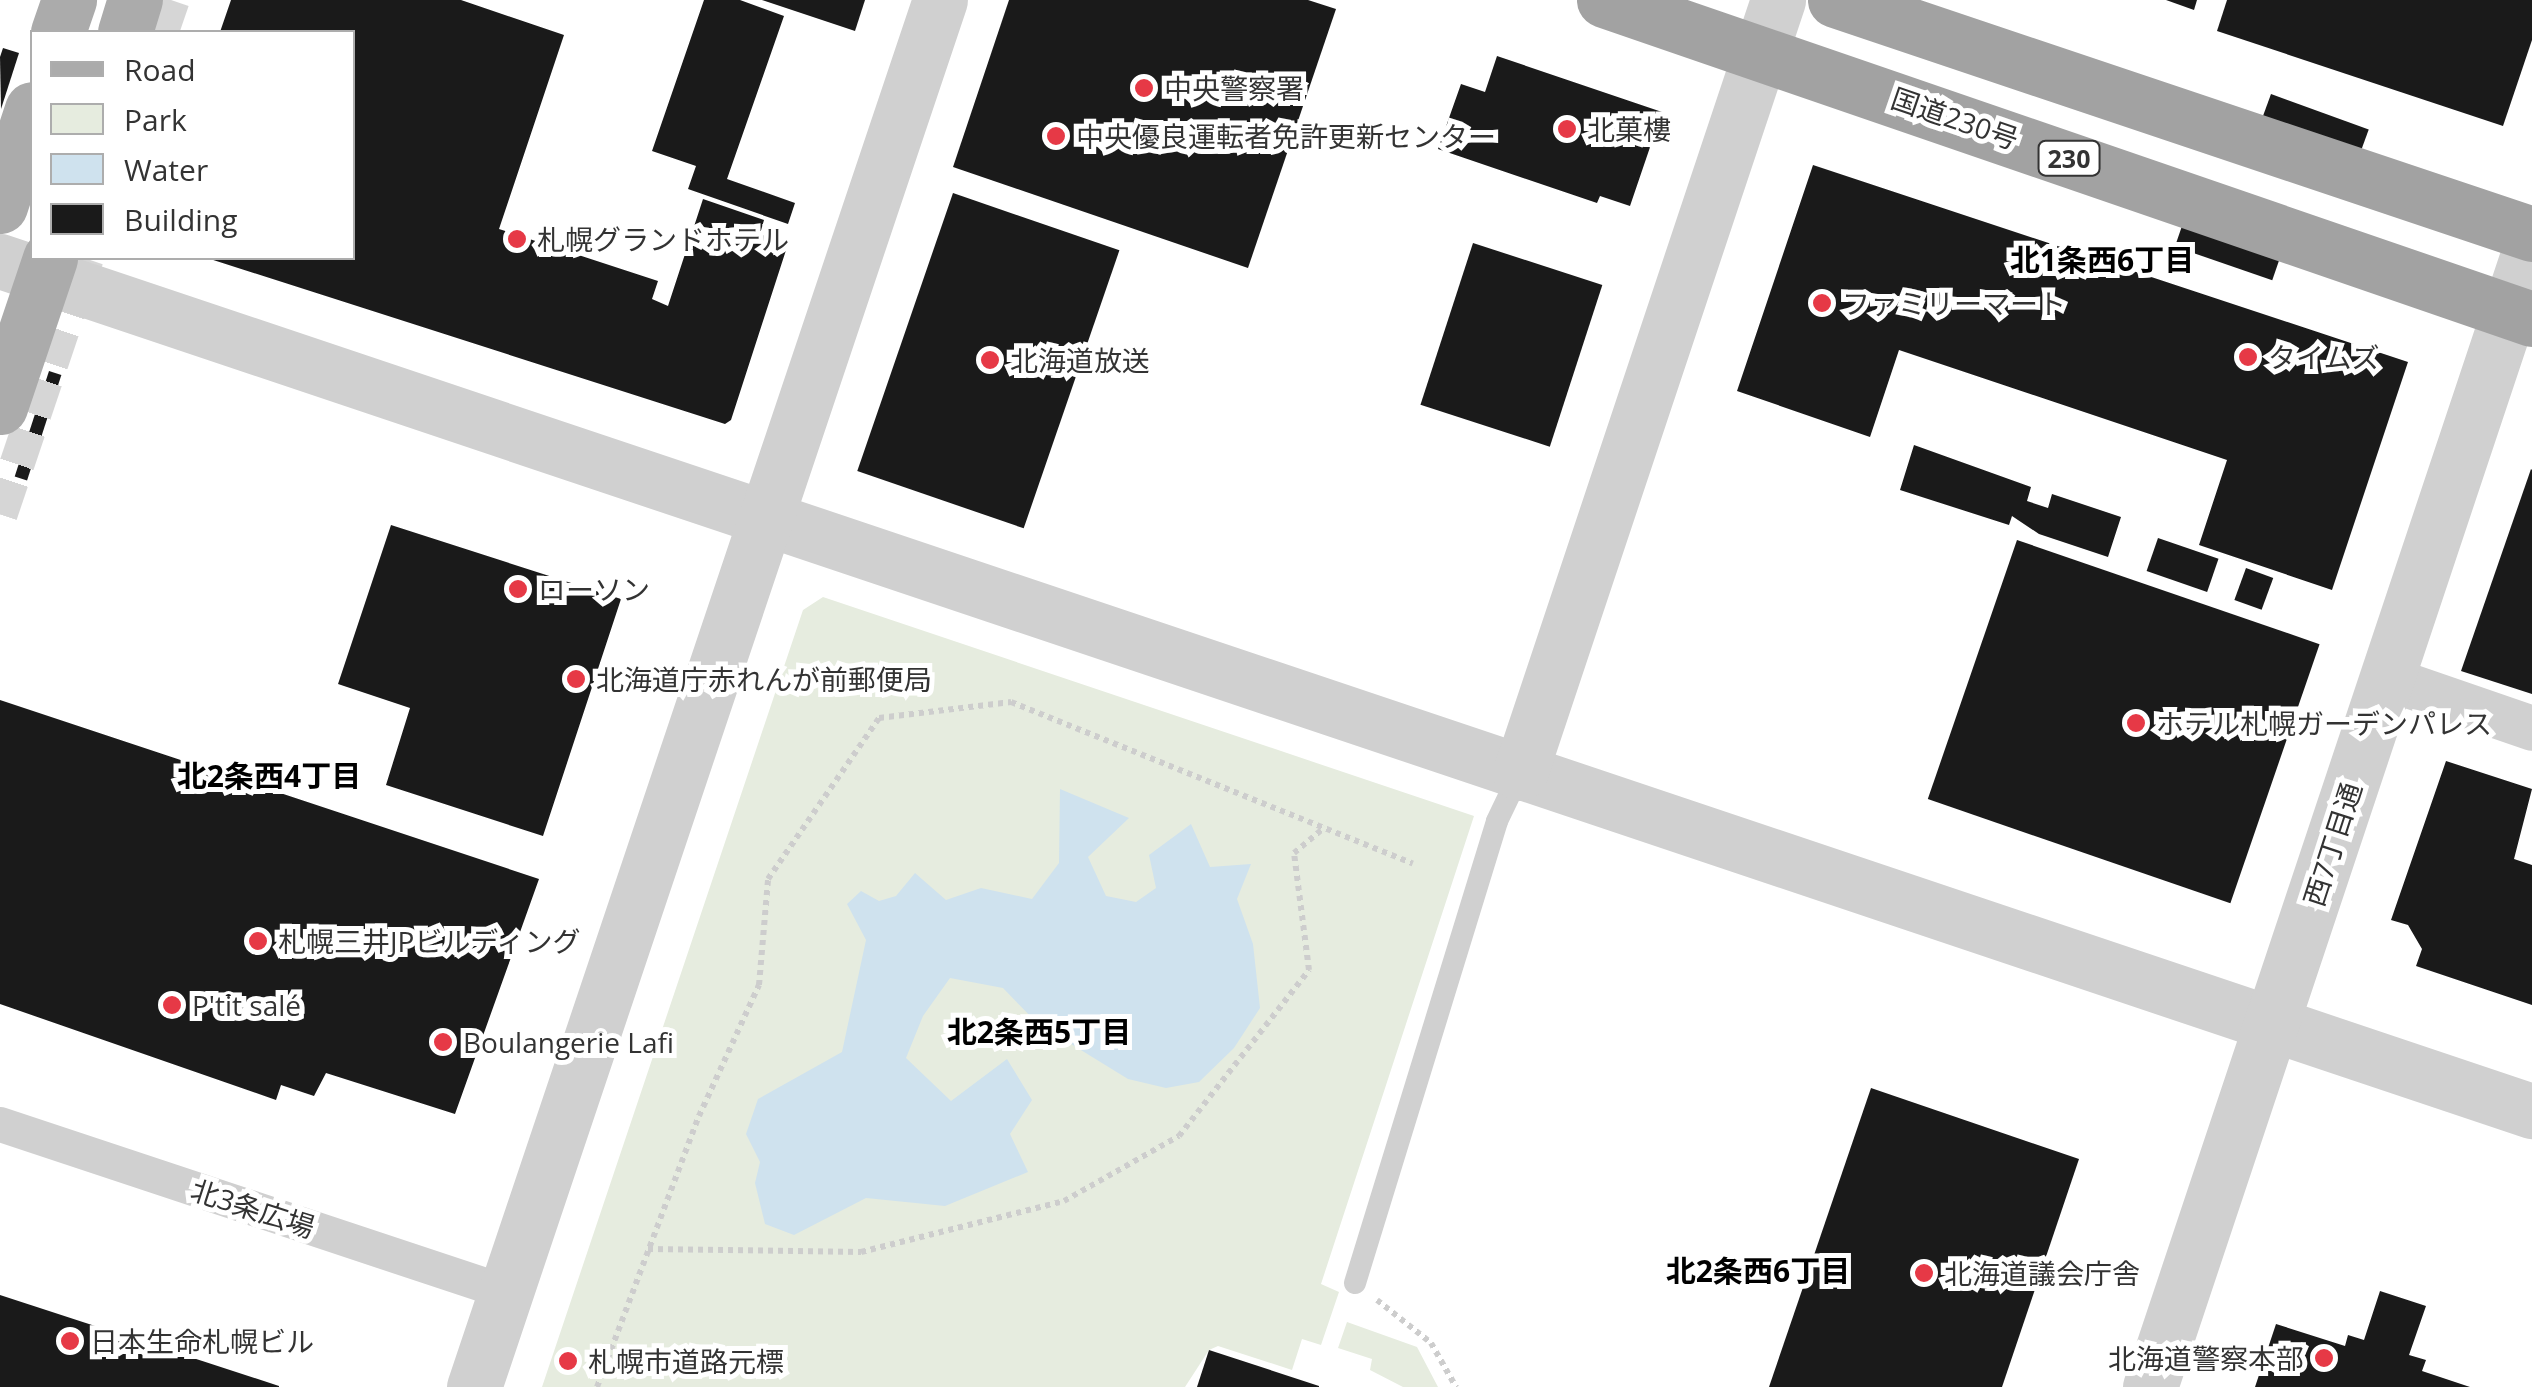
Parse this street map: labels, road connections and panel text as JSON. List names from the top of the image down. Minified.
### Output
{"streets":{"highway":["国道230号","230"],"street":["西7丁目通","北3条広場"]},"crossings":[["国道230号","西7丁目通"]],"districts":["北1条西6丁目","北2条西4丁目","北2条西5丁目","北2条西6丁目"],"places":["中央警察署","北菓樓","中央優良運転者免許更新センター","札幌グランドホテル","ファミリーマート","タイムズ","北海道放送","ローソン","北海道庁赤れんが前郵便局","ホテル札幌ガーデンパレス","札幌三井JPビルディング","P'tit salé","Boulangerie Lafi","北海道議会庁舎","日本生命札幌ビル","北海道警察本部","札幌市道路元標"],"legend":["Road","Park","Water","Building"]}
